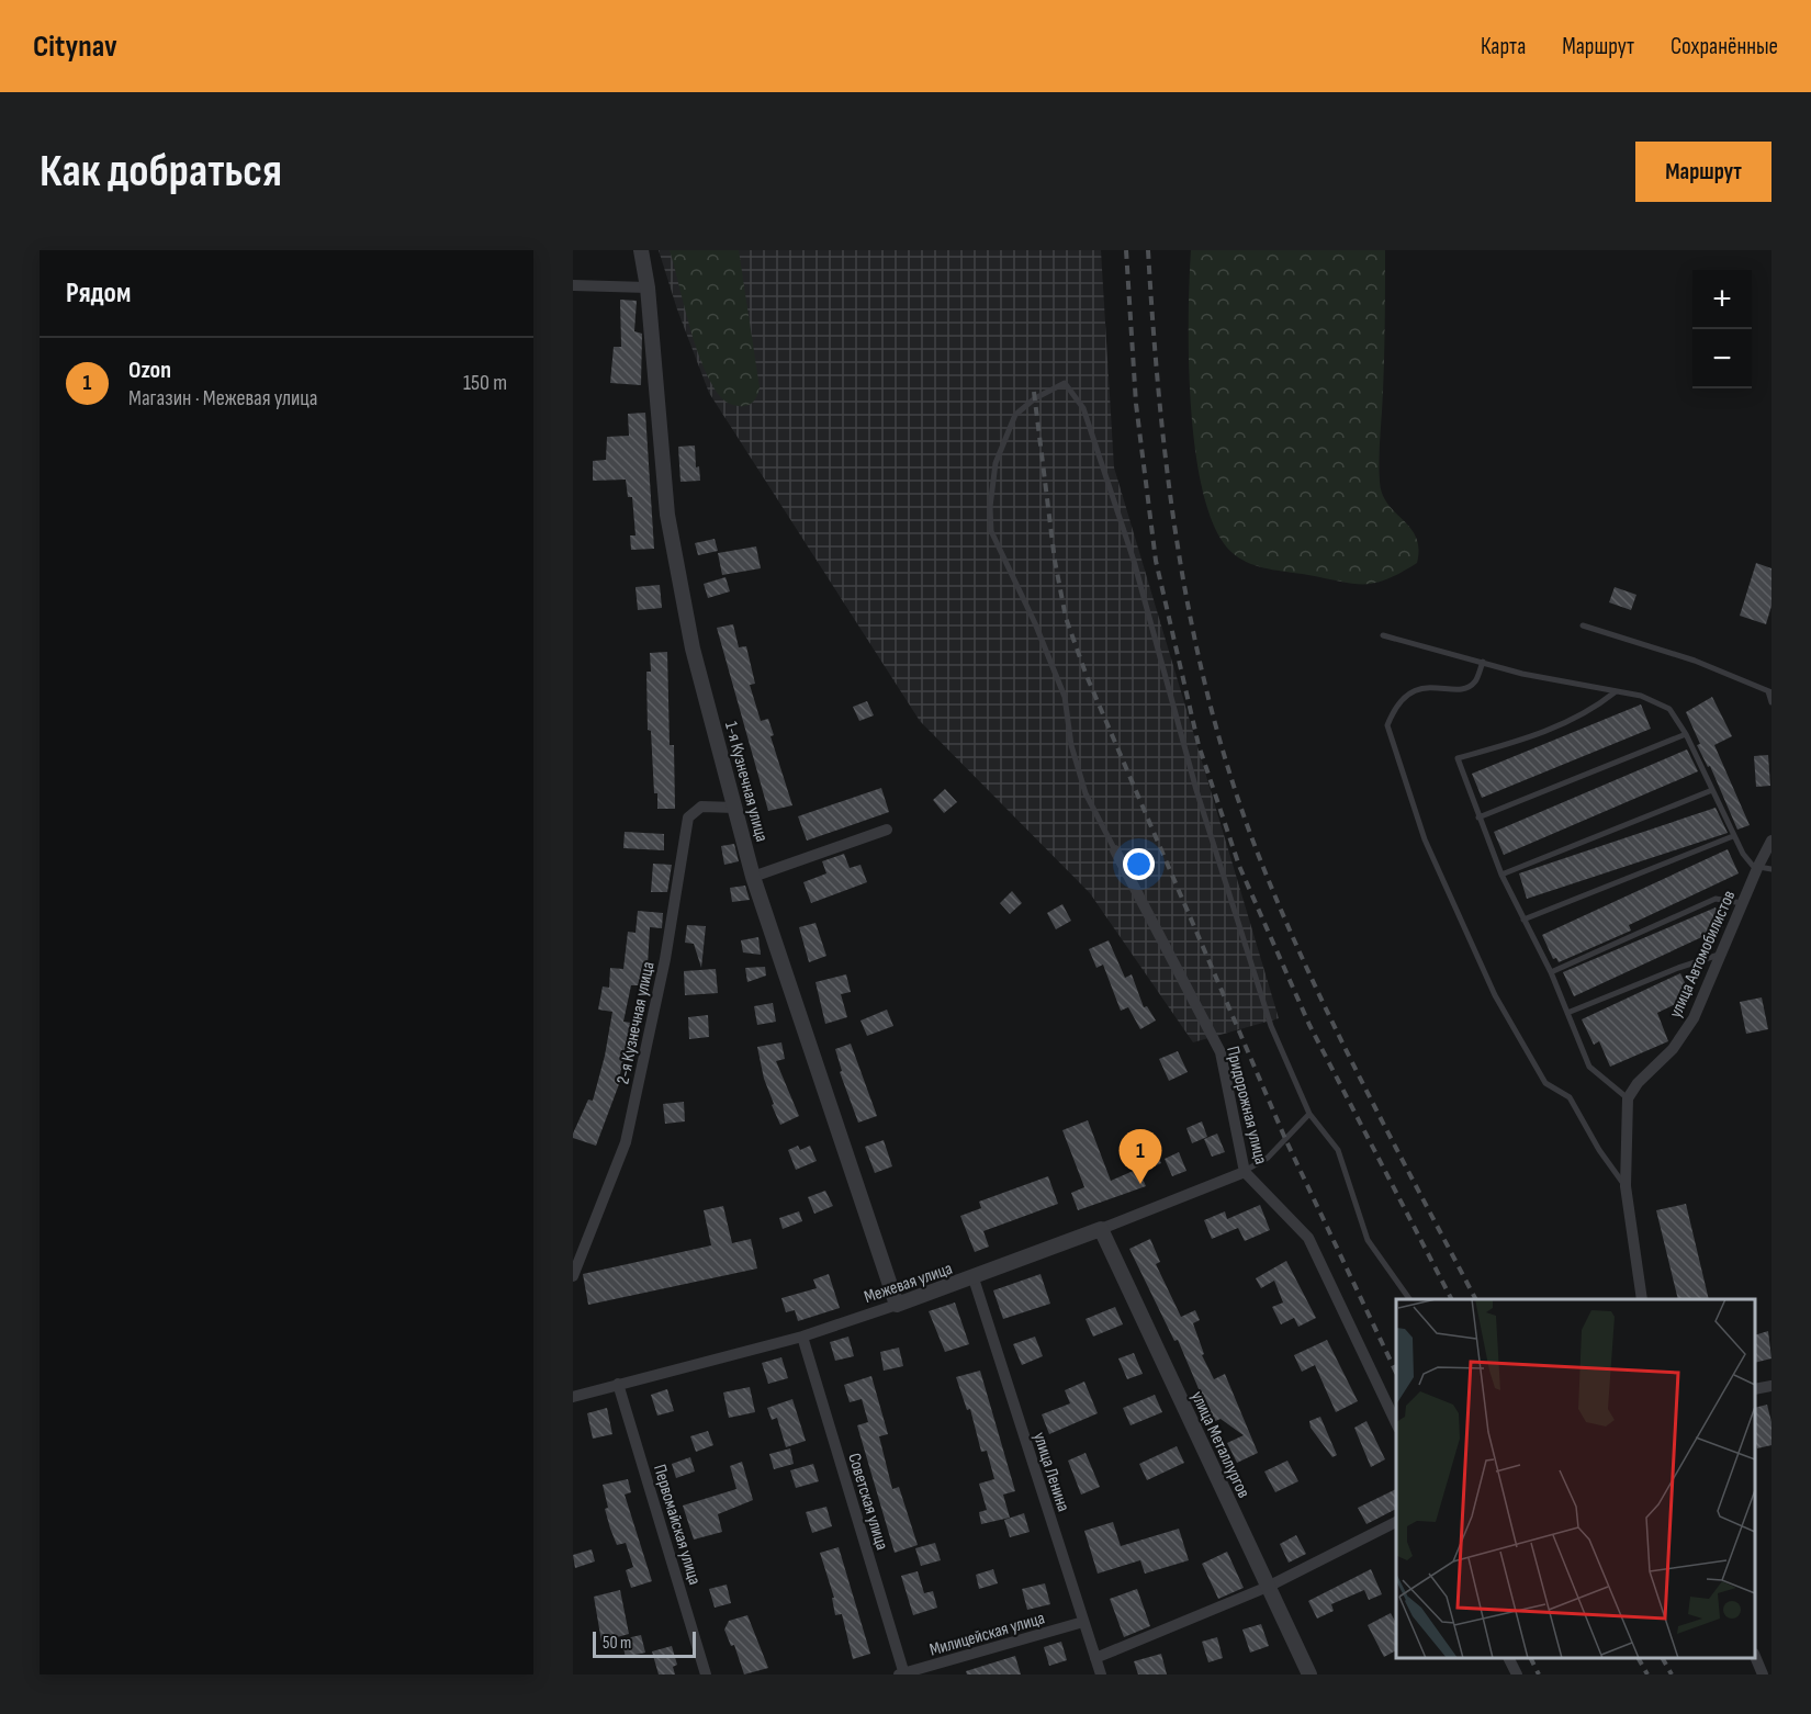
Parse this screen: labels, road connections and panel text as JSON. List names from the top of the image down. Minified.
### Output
{"streets":{"street":["1-я Кузнечная улица","улица Автомобилистов","2-я Кузнечная улица","Придорожная улица","Межевая улица","улица Металлургов","улица Ленина","Советская улица","Первомайская улица","Милицейская улица"]},"crossings":[["1-я Кузнечная улица","2-я Кузнечная улица"],["1-я Кузнечная улица","Межевая улица"],["Придорожная улица","Межевая улица"],["Межевая улица","улица Металлургов"],["Межевая улица","улица Ленина"],["Межевая улица","Советская улица"],["Межевая улица","Первомайская улица"],["улица Ленина","Милицейская улица"],["Советская улица","Милицейская улица"]],"scale_bar":"50 m","page":{"header":"Citynav","nav":["Карта","Маршрут","Сохранённые"],"buttons":"Маршрут","title":"Как добраться","heading":"Рядом","map_buttons":["+","−"],"list":[{"mark":"1","name":"Ozon","note":"Магазин · Межевая улица","value":"150 m"}],"pins":"1","scale":"50 m"}}
